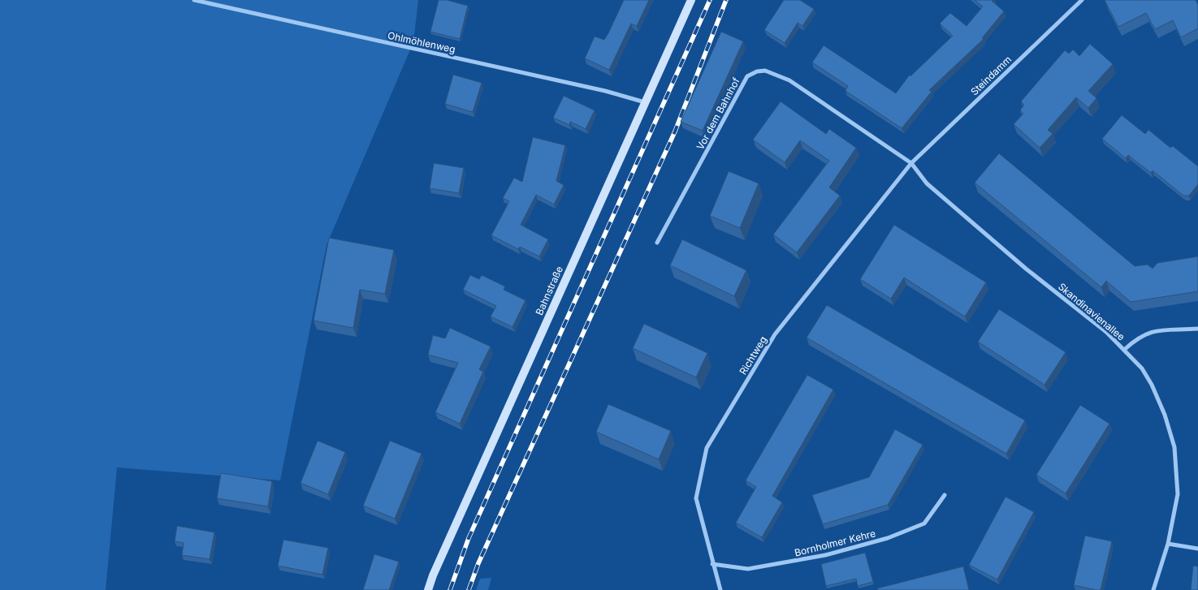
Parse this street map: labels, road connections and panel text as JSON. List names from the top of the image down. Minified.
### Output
{"streets":{"main road":["Bahnstraße"],"street":["Ohlmöhlenweg","Steindamm","Vor dem Bahnhof","Skandinavienallee","Richtweg","Bornholmer Kehre"]},"crossings":[["Ohlmöhlenweg","Bahnstraße"],["Steindamm","Vor dem Bahnhof"],["Steindamm","Skandinavienallee"],["Steindamm","Richtweg"],["Vor dem Bahnhof","Skandinavienallee"],["Vor dem Bahnhof","Richtweg"],["Skandinavienallee","Richtweg"],["Richtweg","Bornholmer Kehre"]]}
